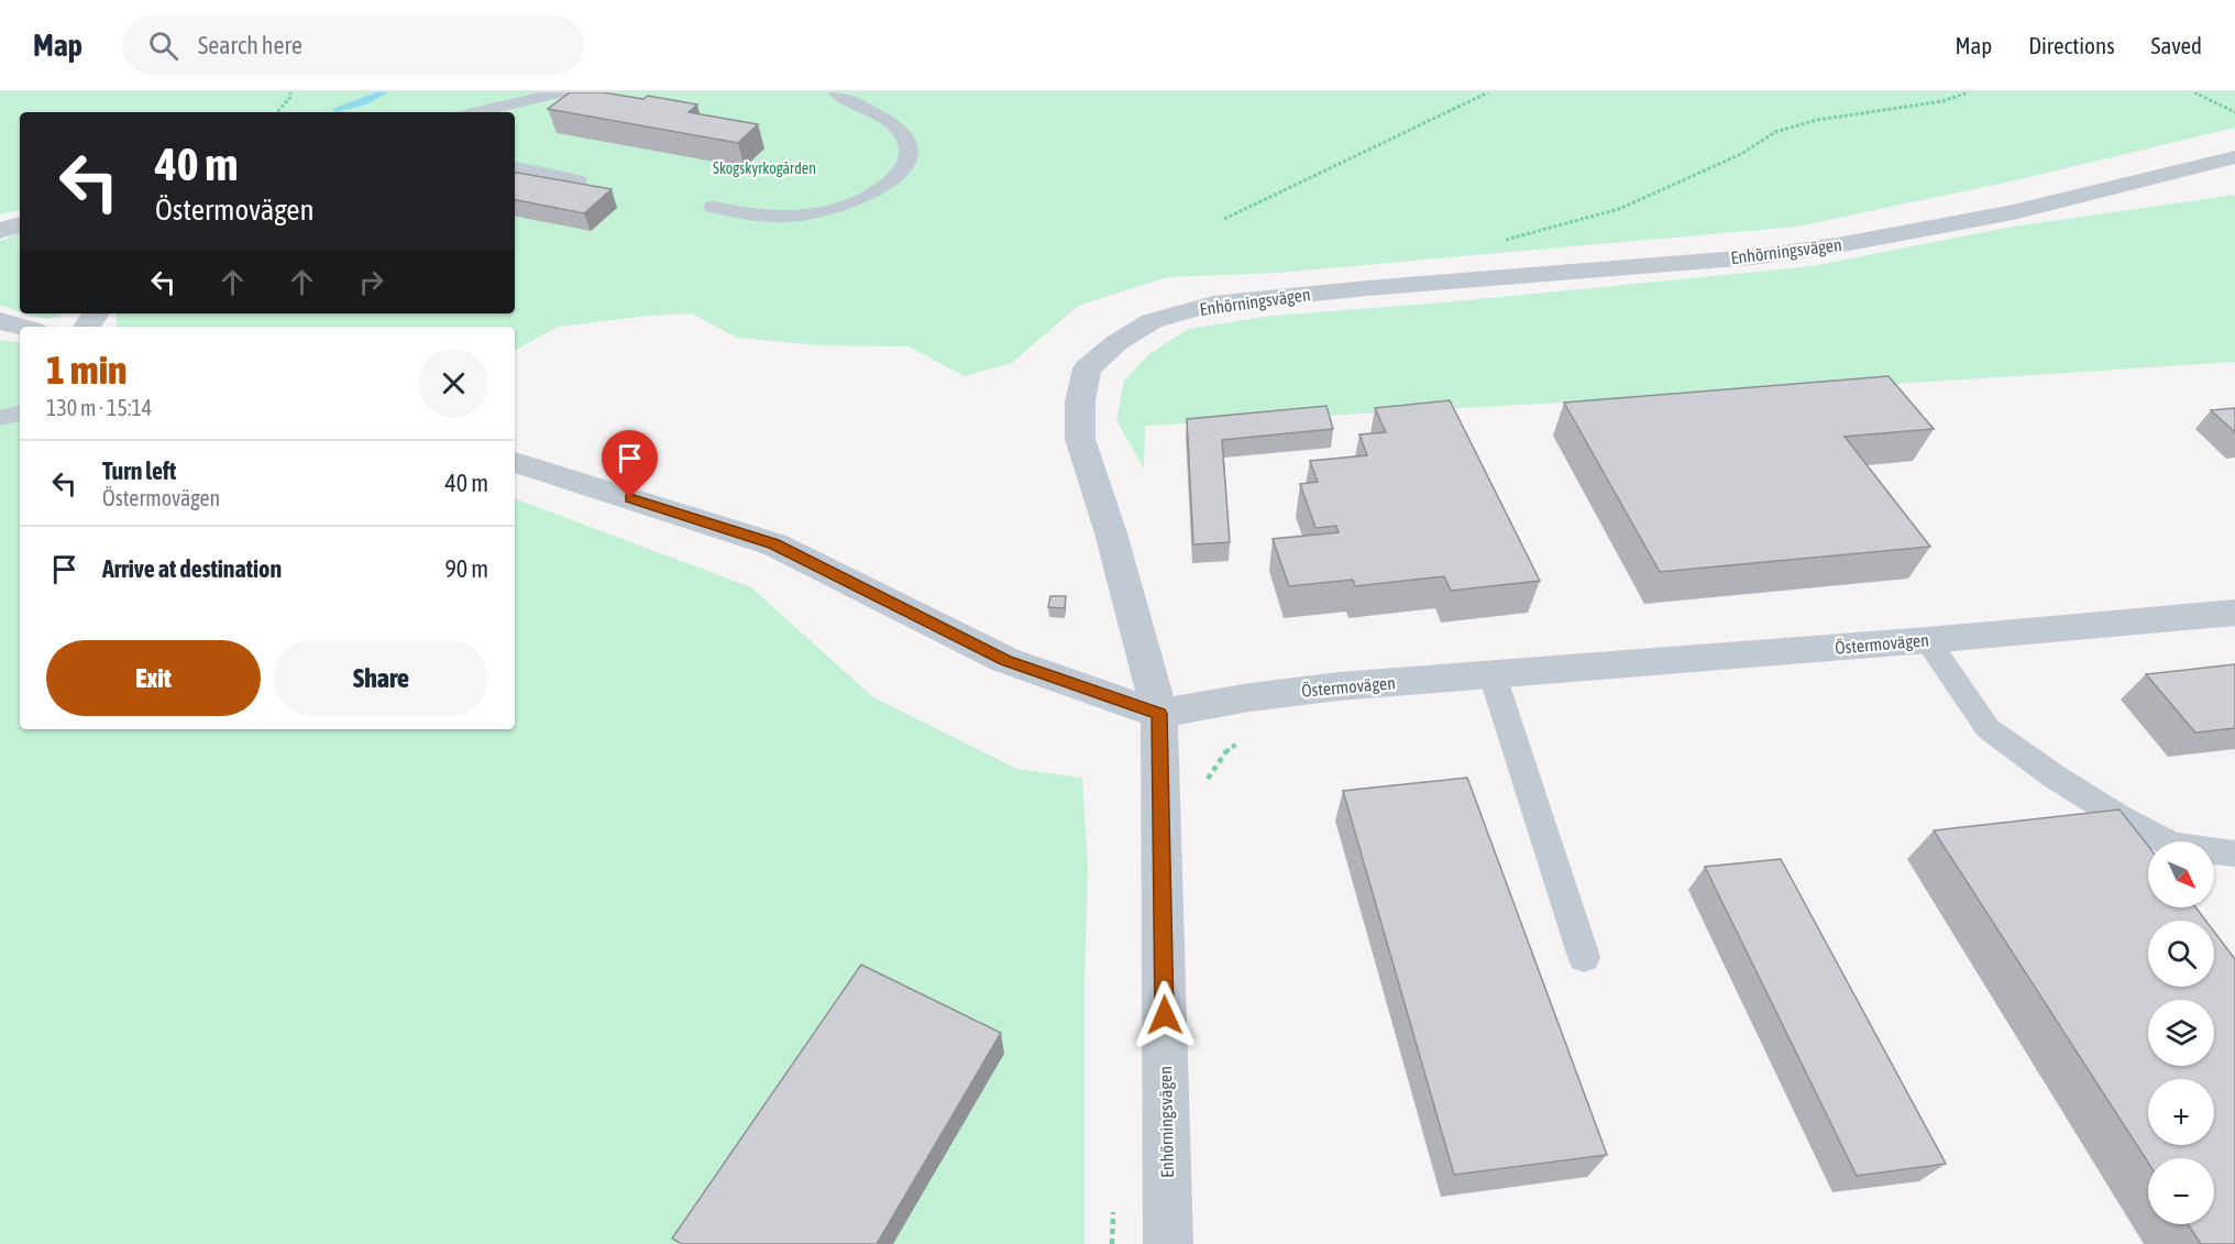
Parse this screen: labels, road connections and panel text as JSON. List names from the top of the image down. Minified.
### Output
{"streets":{"street":["Enhörningsvägen","Östermovägen"]},"crossings":[["Enhörningsvägen","Östermovägen"]],"parks":["Skogskyrkogården"],"north":"bottom right","page":{"header":"Map","search":"Search here","nav":["Map","Directions","Saved"],"turn":["40 m","Östermovägen"],"heading":["1 min","130 m · 15:14"],"list":[{"name":"Turn left","note":"Östermovägen","value":"40 m"},{"name":"Arrive at destination","value":"90 m"}],"buttons":["Exit","Share"],"map_buttons":["+","−"]}}
